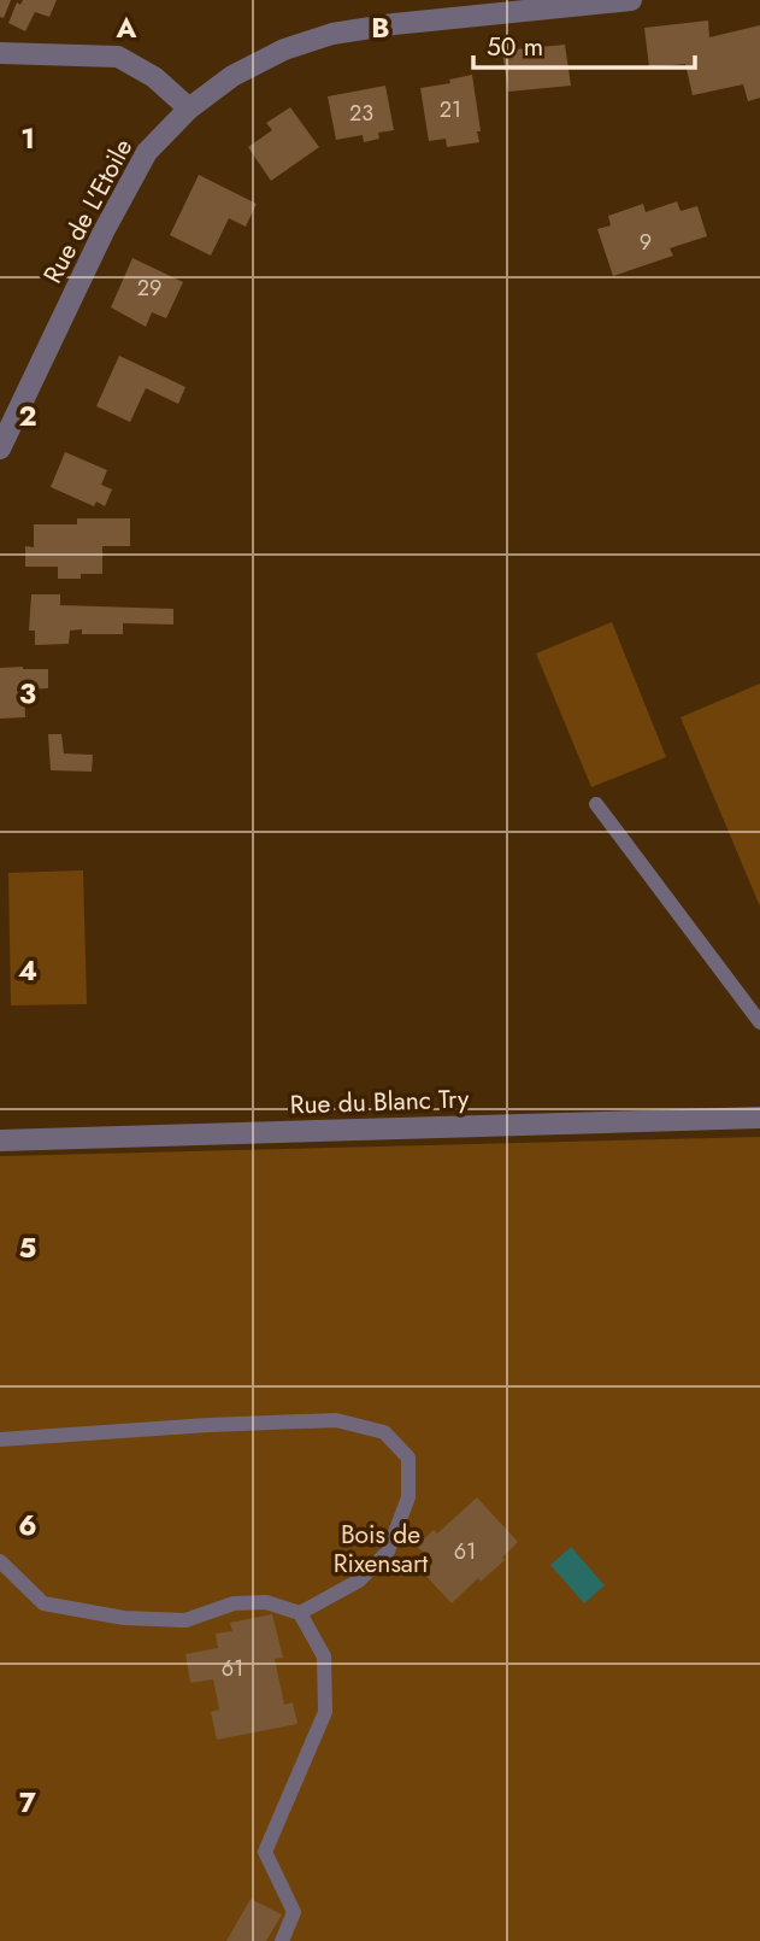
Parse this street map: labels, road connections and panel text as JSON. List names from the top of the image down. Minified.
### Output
{"streets":{"street":["Rue de L'Etoile","Rue du Blanc Try"]},"parks":["Bois de Rixensart"],"house_numbers":["21","23","9","29","61","61"],"scale_bar":"50 m","grid":{"columns":["A","B"],"rows":["1","2","3","4","5","6","7"]}}
